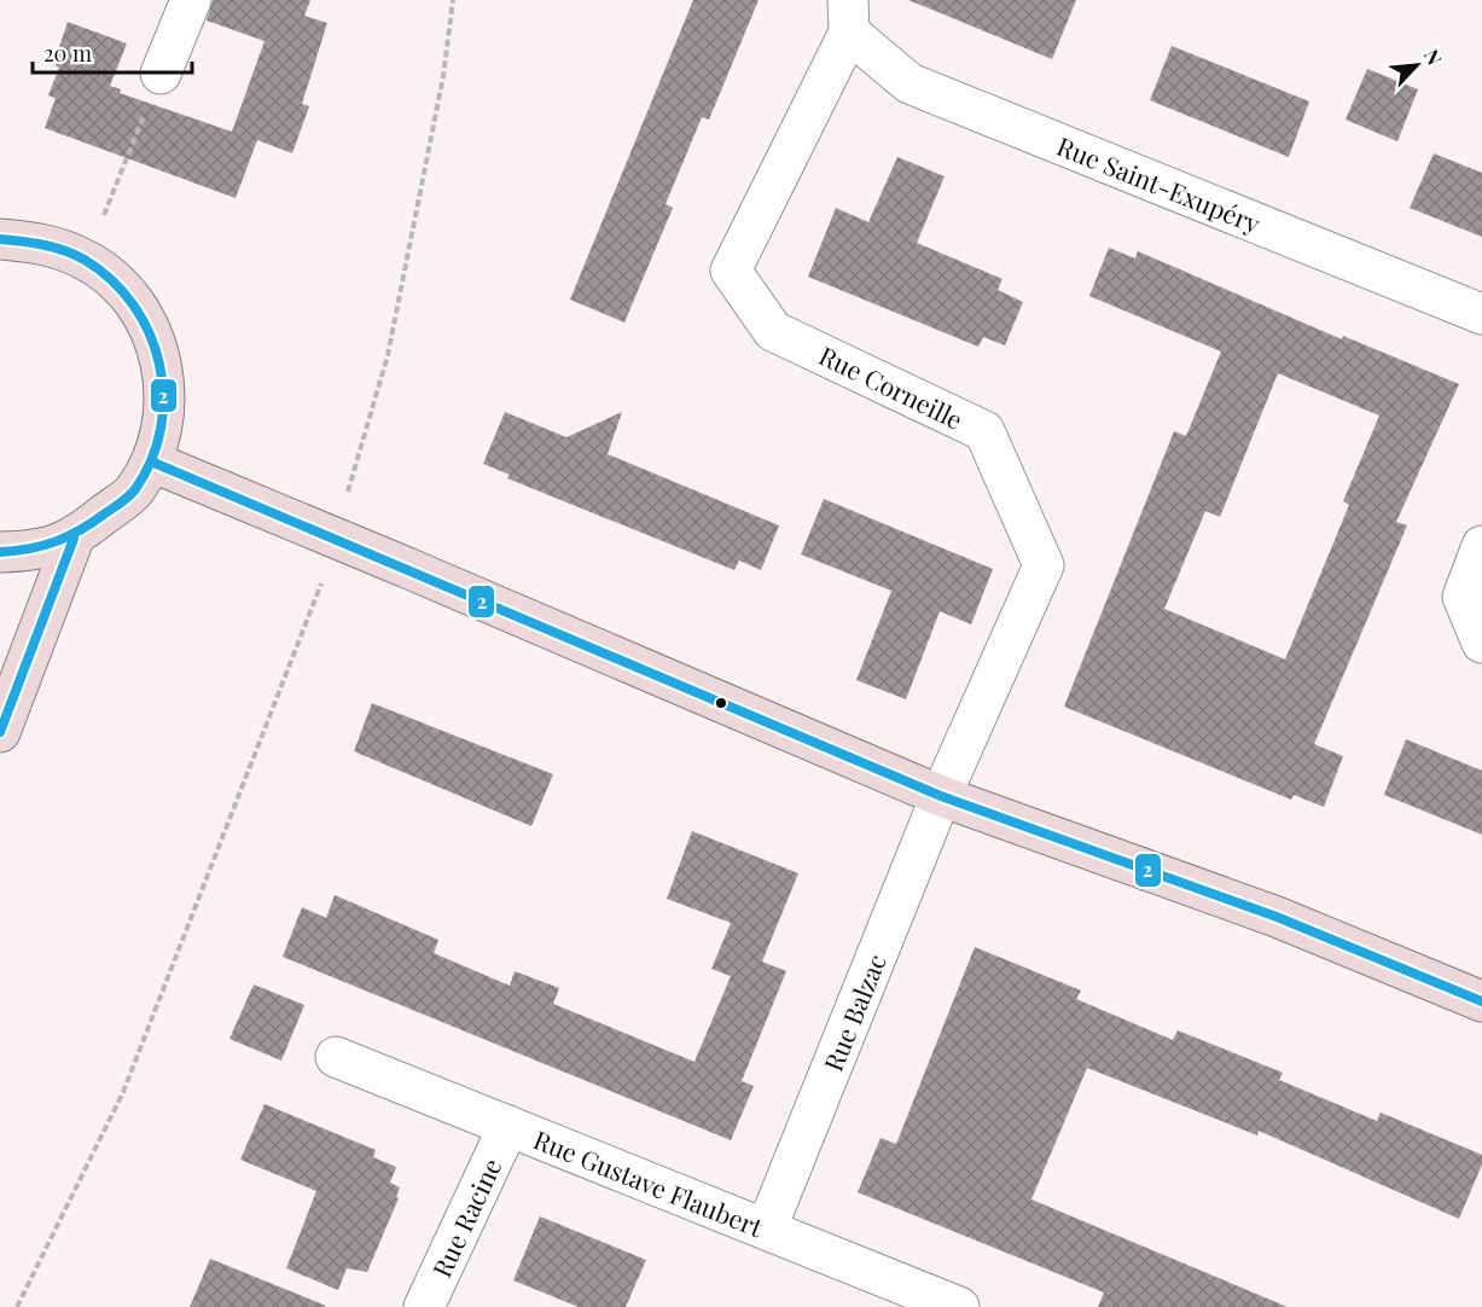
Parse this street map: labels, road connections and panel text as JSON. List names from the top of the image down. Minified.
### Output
{"streets":{"street":["Rue Saint-Exupéry","Rue Corneille","Rue Balzac","Rue Gustave Flaubert","Rue Racine"]},"crossings":[["Rue Saint-Exupéry","Rue Corneille"],["Rue Corneille","Rue Balzac"],["Rue Balzac","Rue Gustave Flaubert"],["Rue Gustave Flaubert","Rue Racine"]],"lines":["transit line 2"],"scale_bar":"20 m","north":"top right"}
